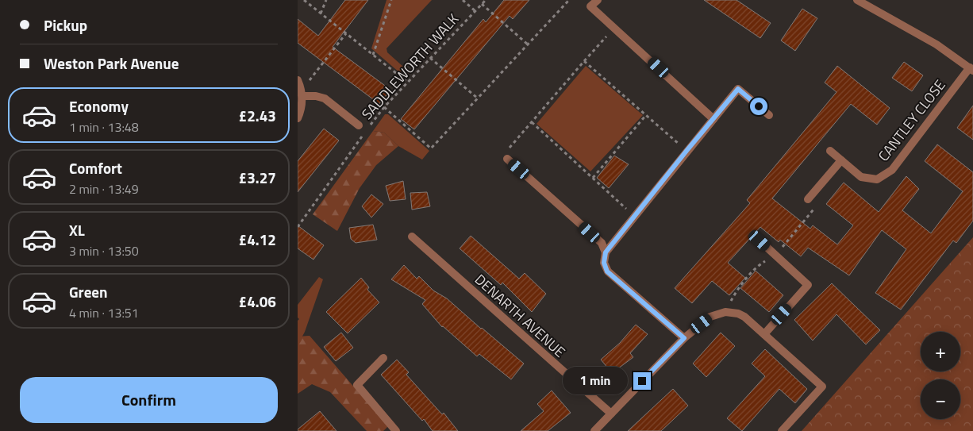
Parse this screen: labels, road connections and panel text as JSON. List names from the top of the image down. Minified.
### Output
{"streets":{"street":["CANTLEY CLOSE","DENARTH AVENUE"],"path":["SADDLEWORTH WALK"]},"page":{"banner":["Pickup","Weston Park Avenue"],"list":[{"name":"Economy","note":"1 min · 13:48","value":"£2.43"},{"name":"Comfort","note":"2 min · 13:49","value":"£3.27"},{"name":"XL","note":"3 min · 13:50","value":"£4.12"},{"name":"Green","note":"4 min · 13:51","value":"£4.06"}],"map_buttons":["+","−"],"bubble":"1 min","buttons":"Confirm"}}
